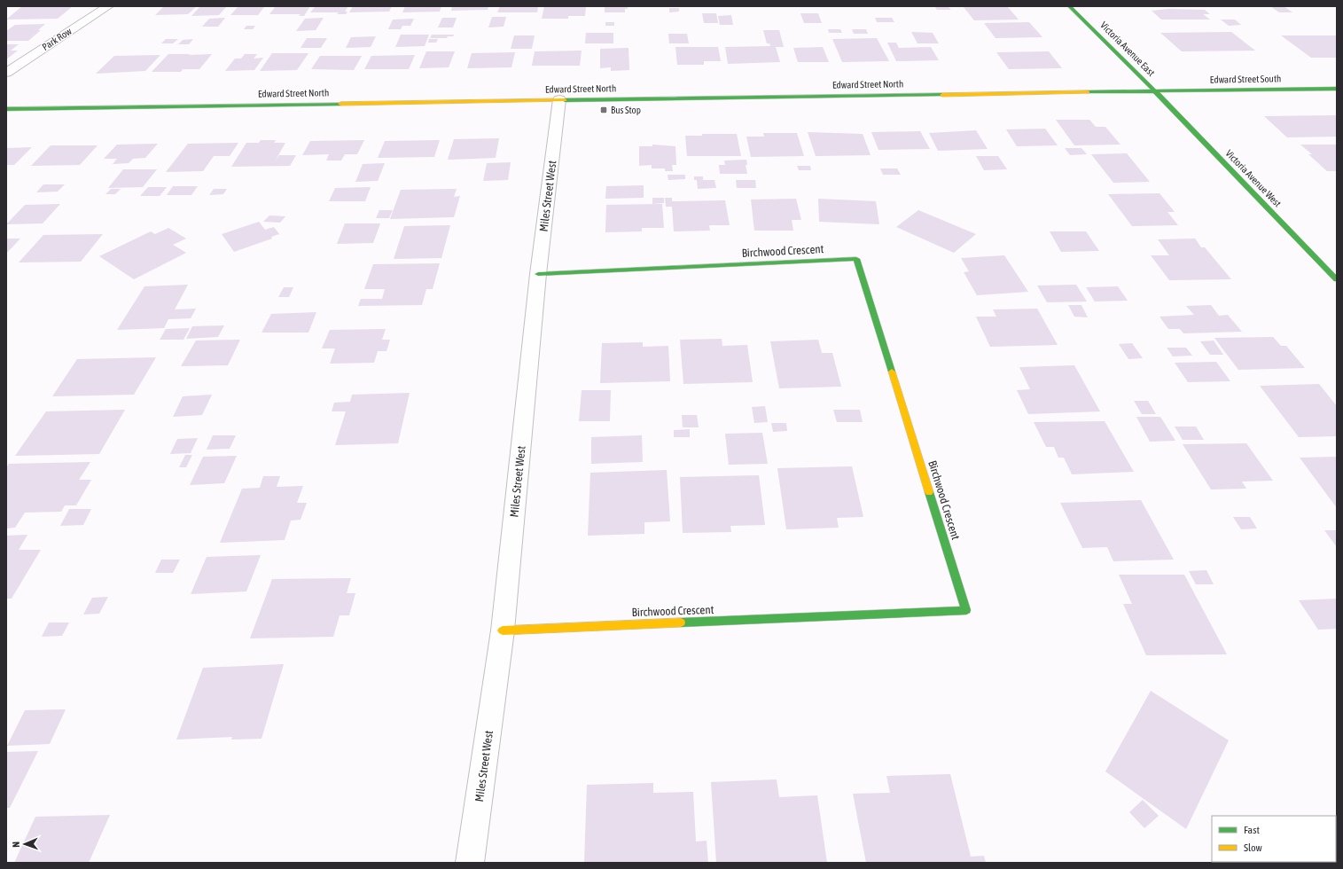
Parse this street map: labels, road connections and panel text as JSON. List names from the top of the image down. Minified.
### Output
{"streets":{"street":["Park Row","Victoria Avenue East","Edward Street South","Edward Street North","Victoria Avenue West","Miles Street West","Birchwood Crescent"]},"crossings":[["Victoria Avenue East","Edward Street South"],["Victoria Avenue East","Edward Street North"],["Victoria Avenue East","Victoria Avenue West"],["Edward Street South","Edward Street North"],["Edward Street South","Victoria Avenue West"],["Edward Street North","Victoria Avenue West"],["Edward Street North","Miles Street West"],["Miles Street West","Birchwood Crescent"]],"places":{"transit":["Bus Stop"]},"legend":["Fast","Slow"],"north":"left"}
